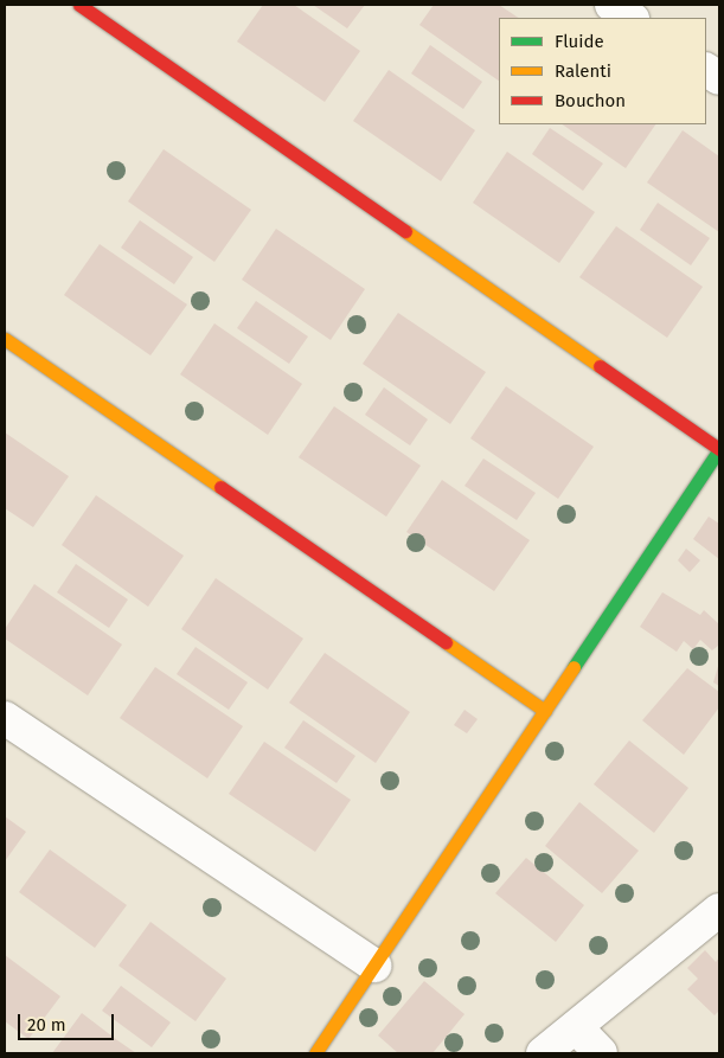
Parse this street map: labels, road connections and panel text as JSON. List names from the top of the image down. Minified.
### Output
{"legend":["Fluide","Ralenti","Bouchon"],"scale_bar":"20 m"}
